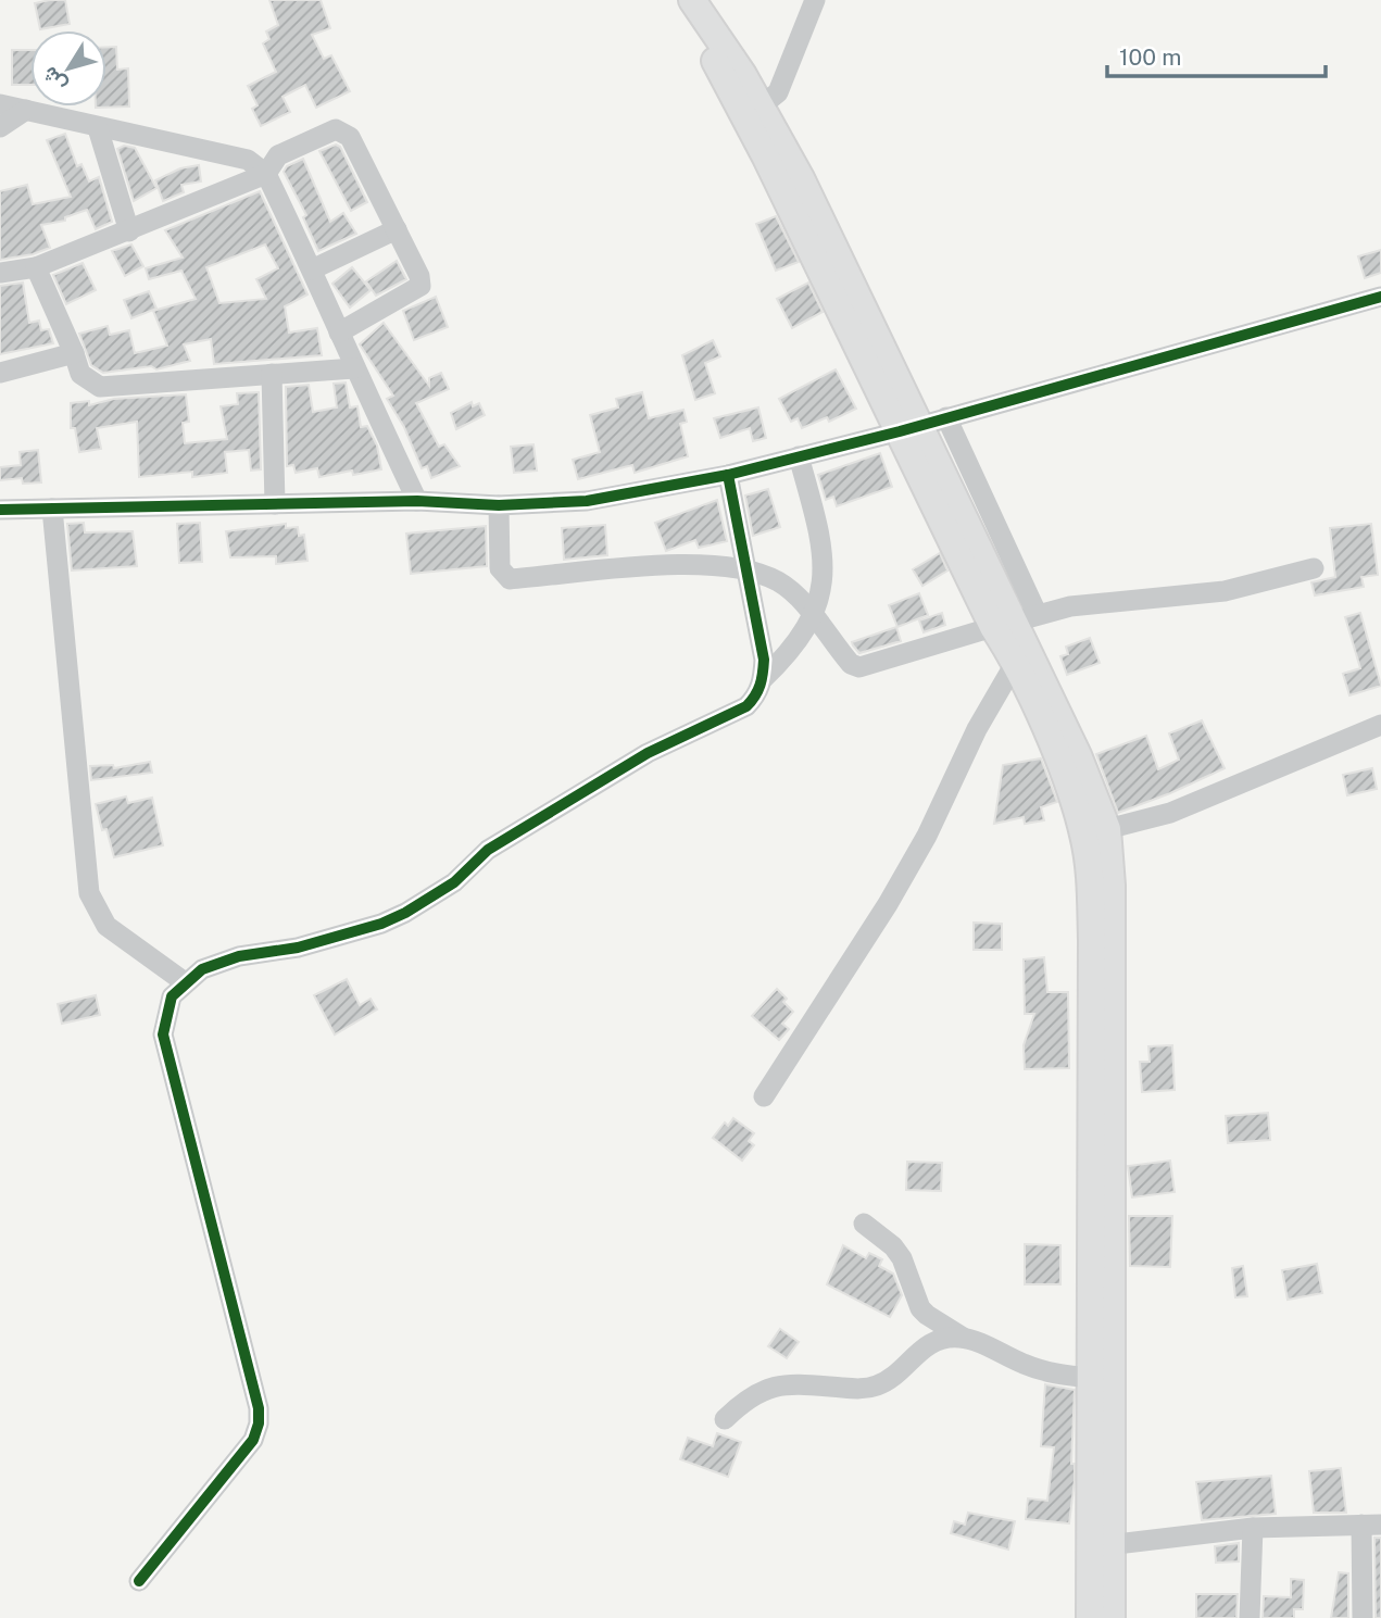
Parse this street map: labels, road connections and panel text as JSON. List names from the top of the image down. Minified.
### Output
{"scale_bar":"100 m","north":"bottom left"}
